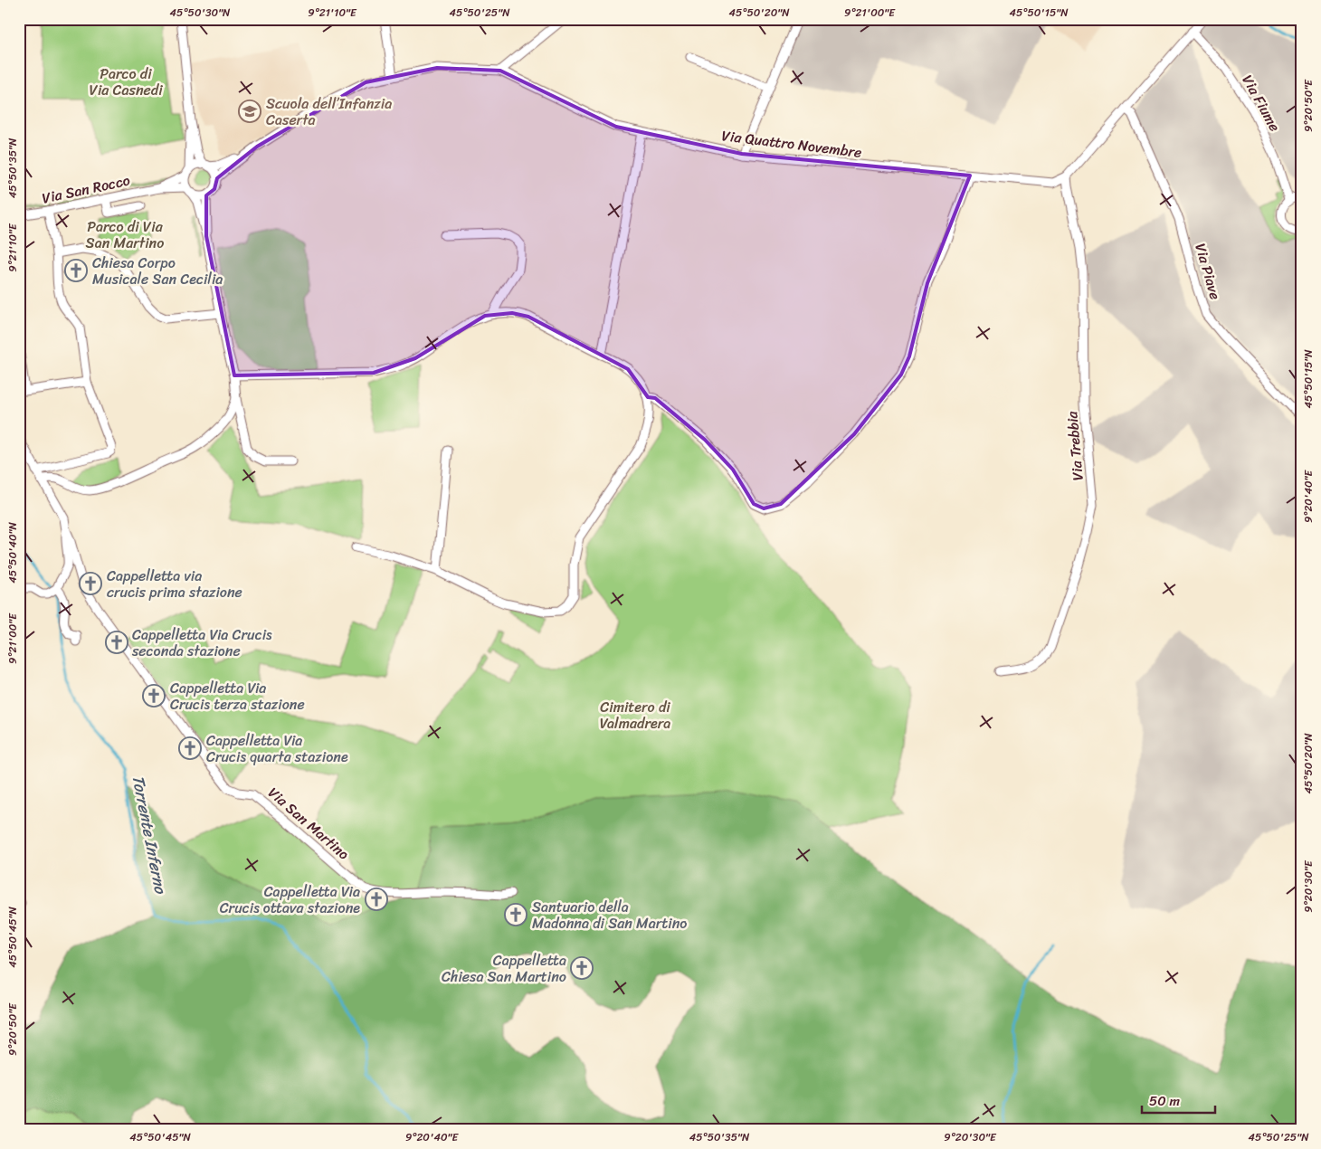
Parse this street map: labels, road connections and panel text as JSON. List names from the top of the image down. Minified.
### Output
{"streets":{"street":["Via Fiume","Via Quattro Novembre","Via San Rocco","Via Piave","Via Trebbia","Via San Martino"]},"crossings":[["Via Quattro Novembre","Via San Rocco"],["Via Quattro Novembre","Via Trebbia"]],"water":["Torrente Inferno"],"parks":["Parco di Via Casnedi","Parco di Via San Martino","Cimitero di Valmadrera"],"places":{"school or university":["Scuola dell’Infanzia Caserta"],"church":["Chiesa Corpo Musicale San Cecilia","Cappelletta via crucis prima stazione","Cappelletta Via Crucis seconda stazione","Cappelletta Via Crucis terza stazione","Cappelletta Via Crucis quarta stazione","Cappelletta Via Crucis ottava stazione","Santuario della Madonna di San Martino","Cappelletta Chiesa San Martino"]},"scale_bar":"50 m","coordinates":["45°50'30\"N","9°21'10\"E","45°50'25\"N","45°50'20\"N","9°21'00\"E","45°50'15\"N","9°20'50\"E","45°50'35\"N","9°20'40\"E","45°50'40\"N","9°20'30\"E","45°50'45\"N"]}
